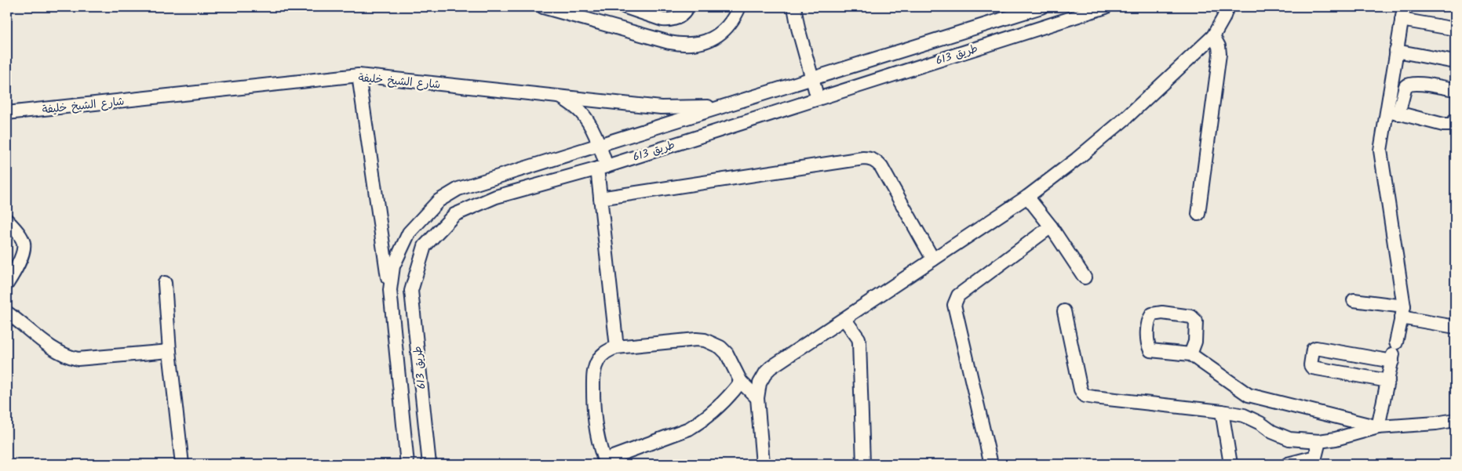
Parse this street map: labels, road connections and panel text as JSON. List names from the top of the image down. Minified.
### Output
{"streets":{"street":["طريق 613","شارع الشيخ خليفة"]},"crossings":[["طريق 613","شارع الشيخ خليفة"]]}
